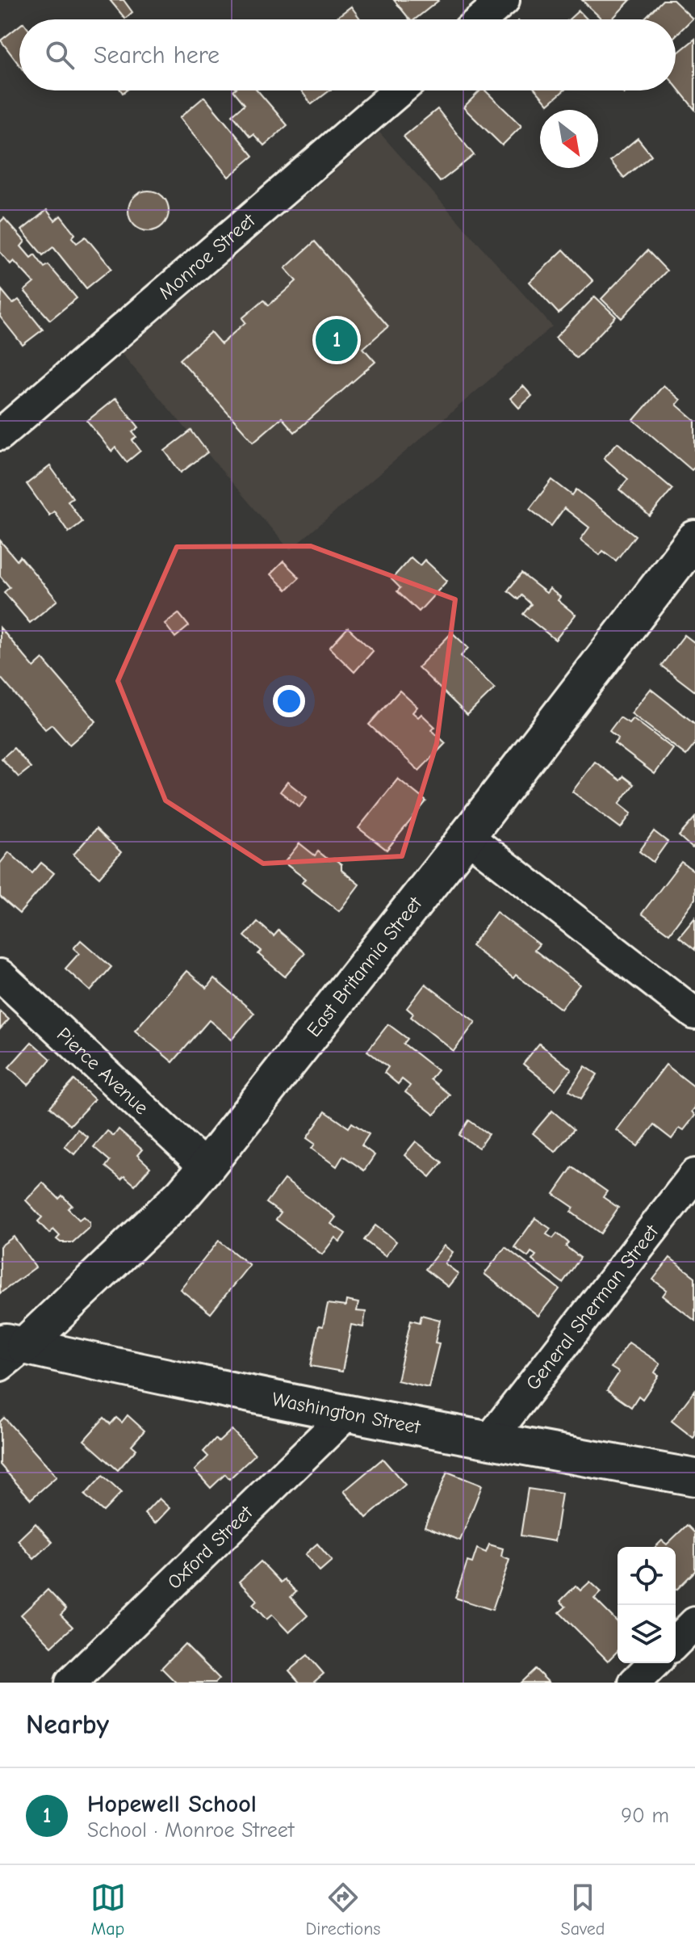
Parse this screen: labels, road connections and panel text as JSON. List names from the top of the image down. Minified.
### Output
{"streets":{"street":["Monroe Street","East Britannia Street","Pierce Avenue","General Sherman Street","Washington Street","Oxford Street"]},"crossings":[["East Britannia Street","Pierce Avenue"],["East Britannia Street","Washington Street"],["General Sherman Street","Washington Street"],["Washington Street","Oxford Street"]],"north":"bottom right","page":{"search":"Search here","pins":"1","heading":"Nearby","list":[{"mark":"1","name":"Hopewell School","note":"School · Monroe Street","value":"90 m"}],"nav":["Map","Directions","Saved"]}}
